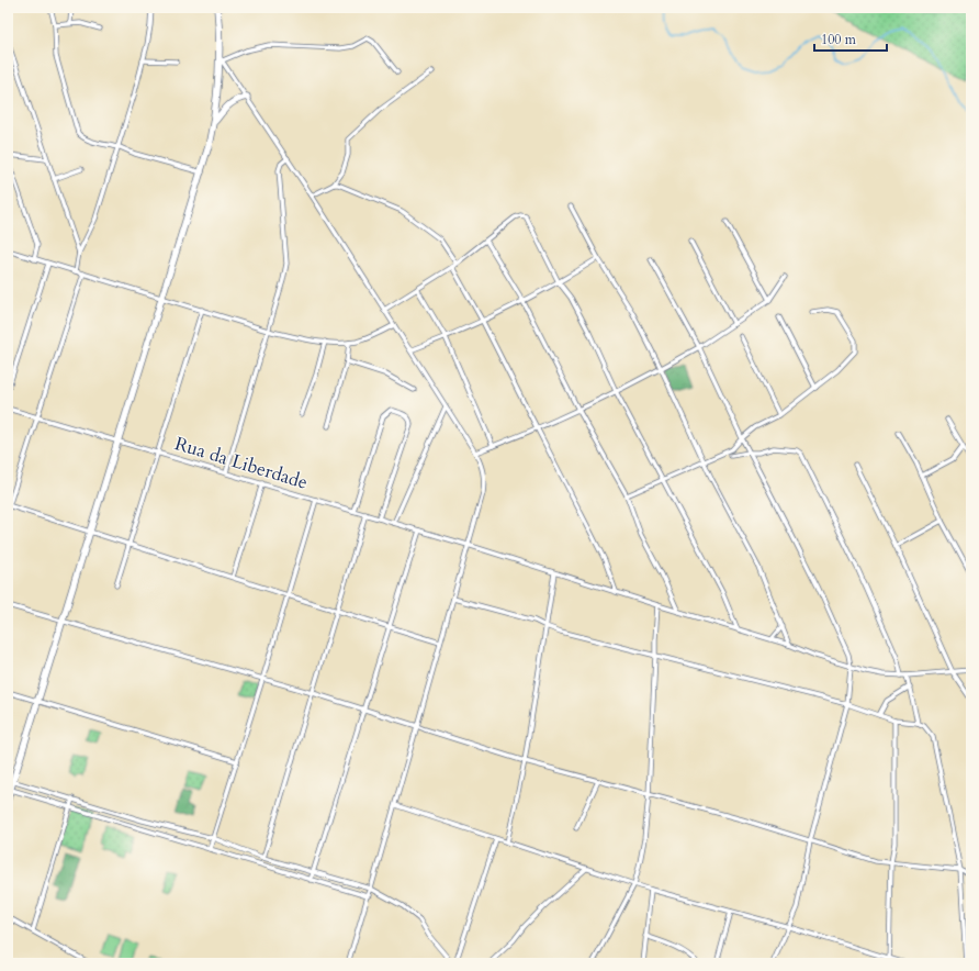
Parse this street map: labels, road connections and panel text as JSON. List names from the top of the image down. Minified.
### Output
{"streets":{"street":["Rua da Liberdade"]},"scale_bar":"100 m"}
